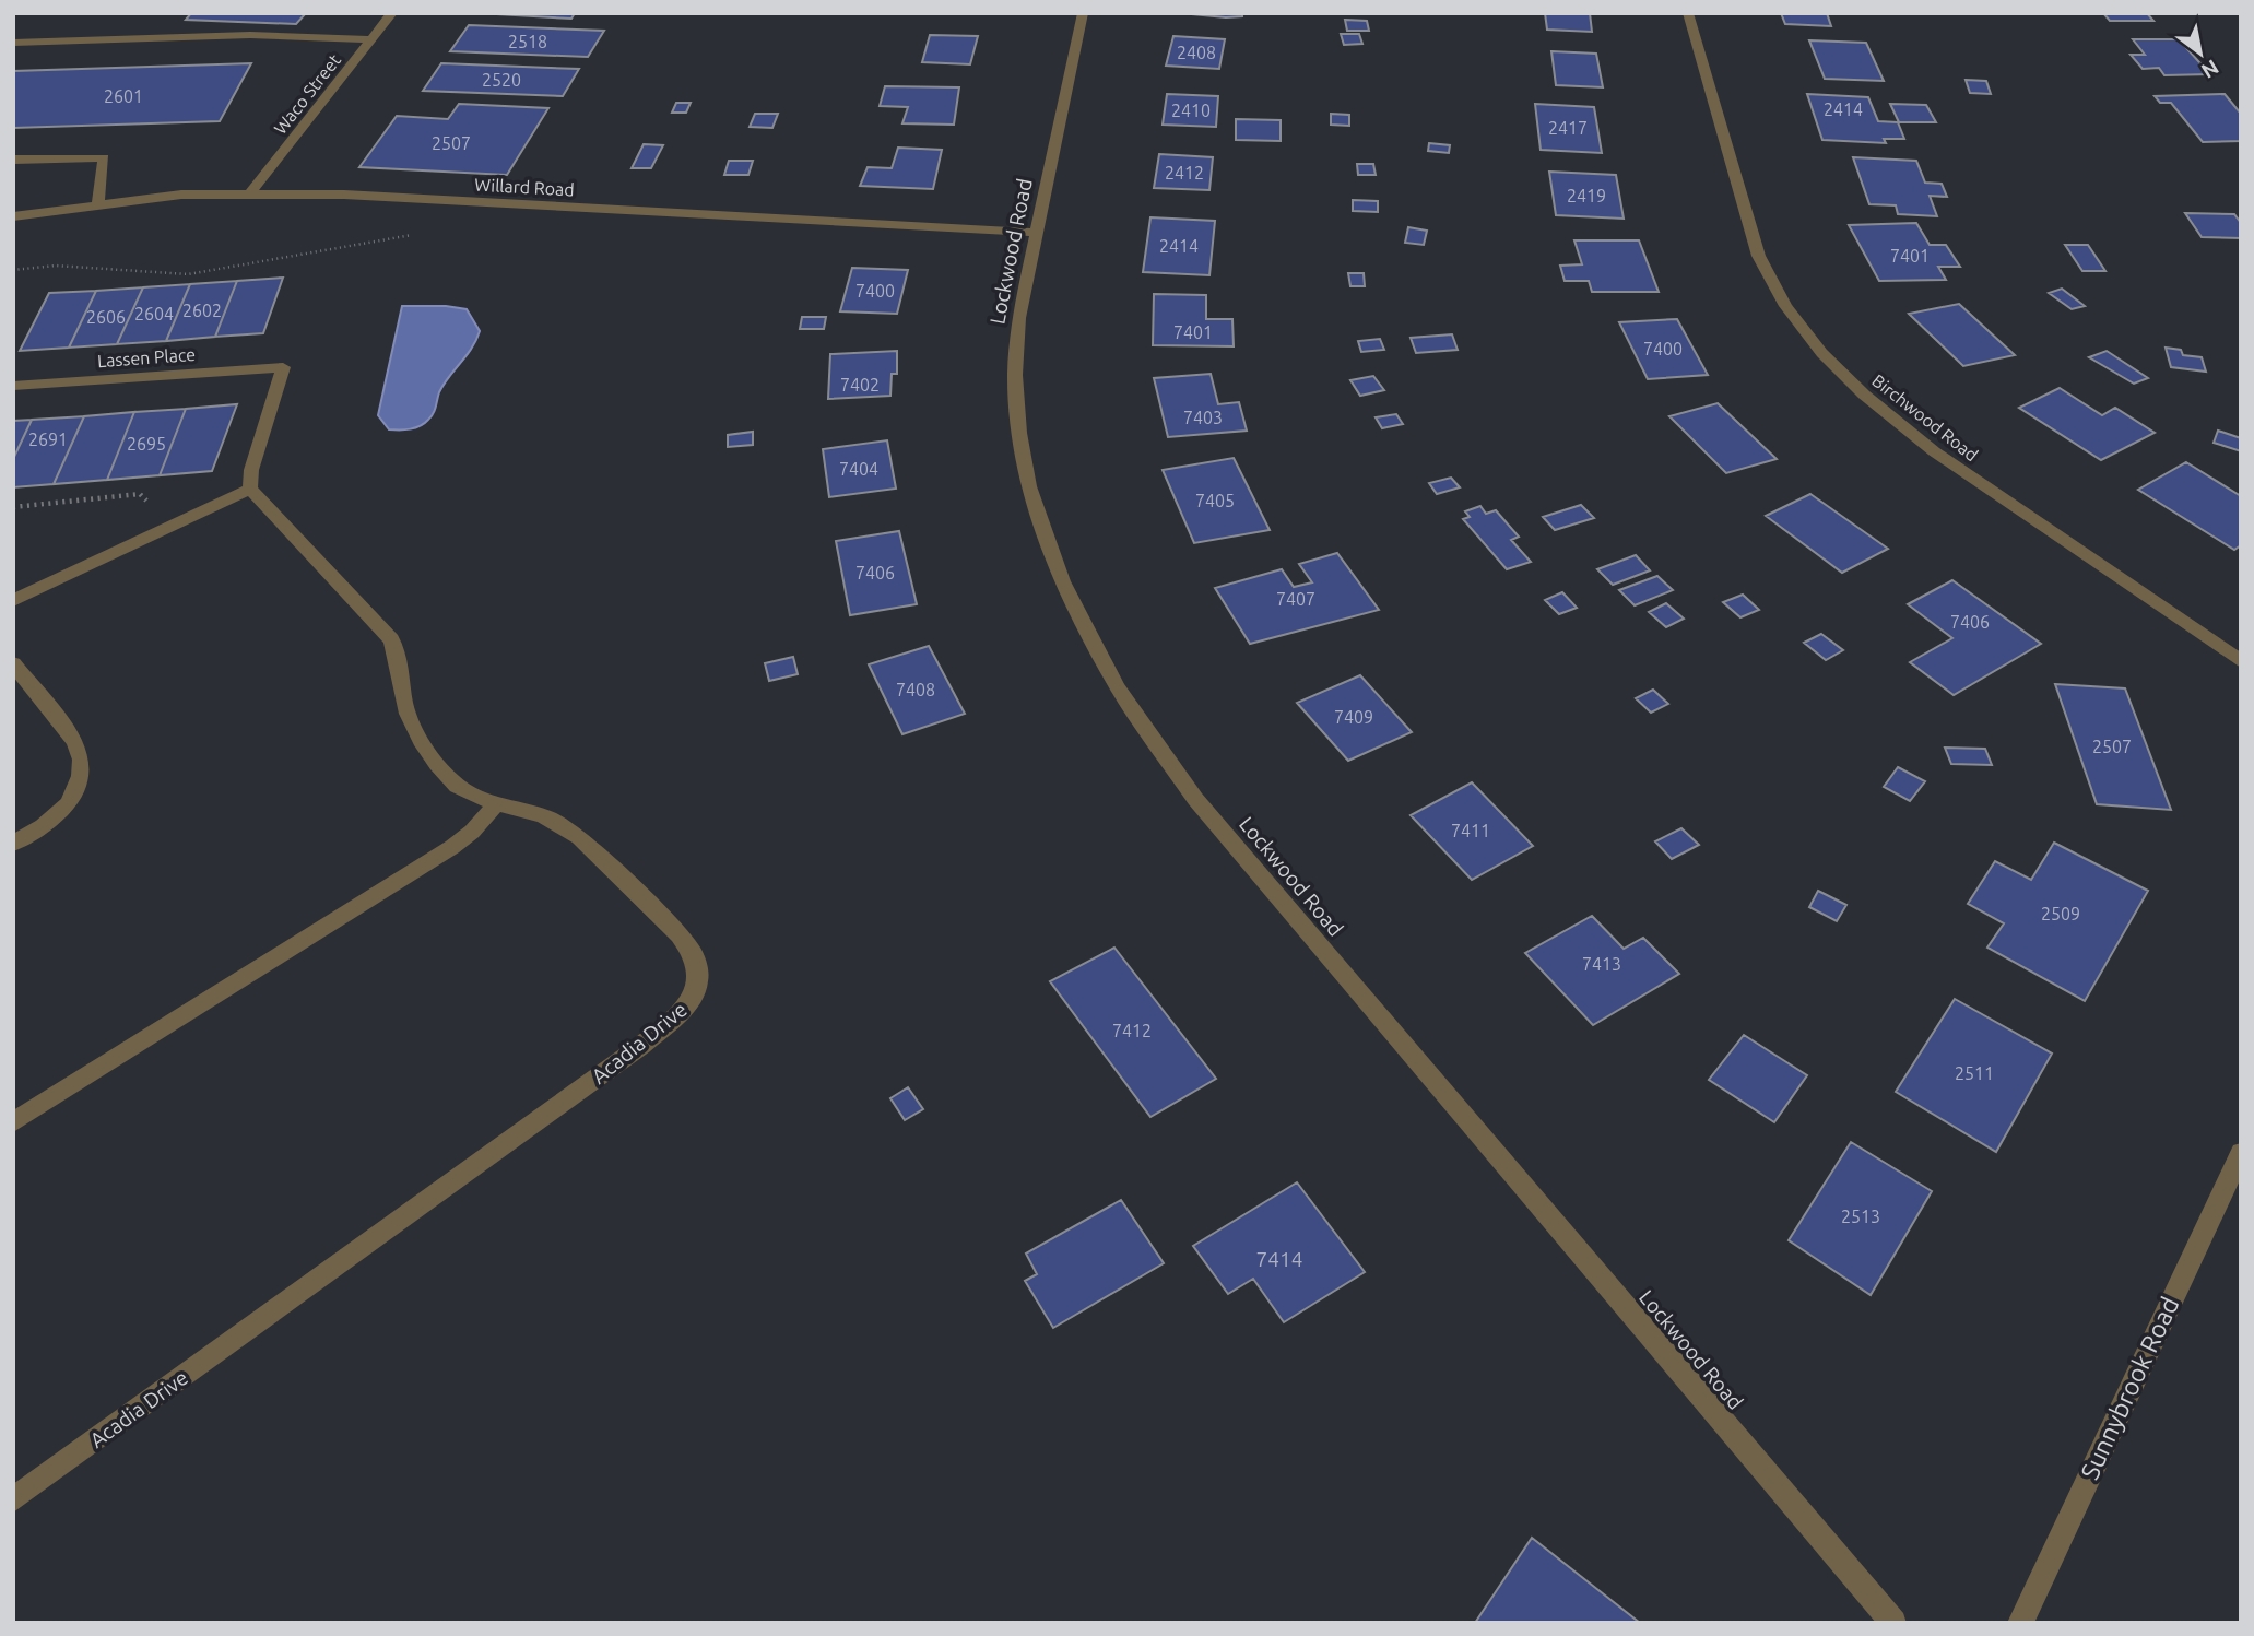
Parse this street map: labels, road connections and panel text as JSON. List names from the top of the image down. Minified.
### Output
{"streets":{"street":["Waco Street","Willard Road","Lockwood Road","Lassen Place","Birchwood Road","Acadia Drive","Sunnybrook Road"]},"crossings":[["Waco Street","Willard Road"],["Willard Road","Lockwood Road"],["Lassen Place","Acadia Drive"]],"house_numbers":["2518","2408","2520","2601","2414","2410","2417","2507","2412","2419","2414","7401","7400","2602","2604","2606","7401","7400","7402","7403","2691","2695","7404","7405","7406","7407","7406","7408","7409","2507","7411","2509","7413","7412","2511","2513","7414"],"north":"bottom right"}
